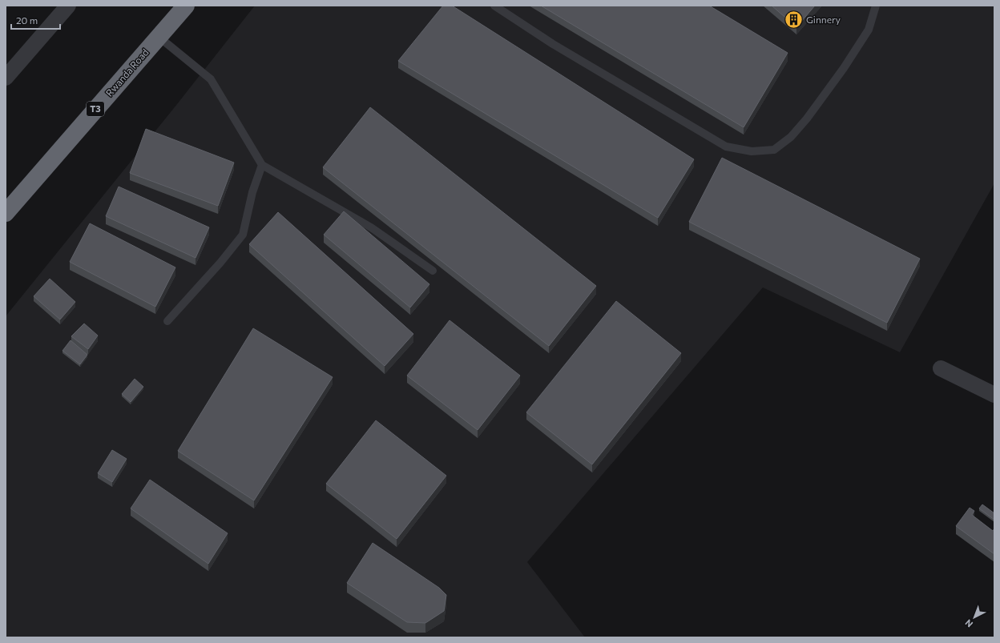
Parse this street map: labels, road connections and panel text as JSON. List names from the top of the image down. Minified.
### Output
{"streets":{"highway":["Rwanda Road","T3"]},"places":{"building":["Ginnery"]},"scale_bar":"20 m","north":"bottom left"}
